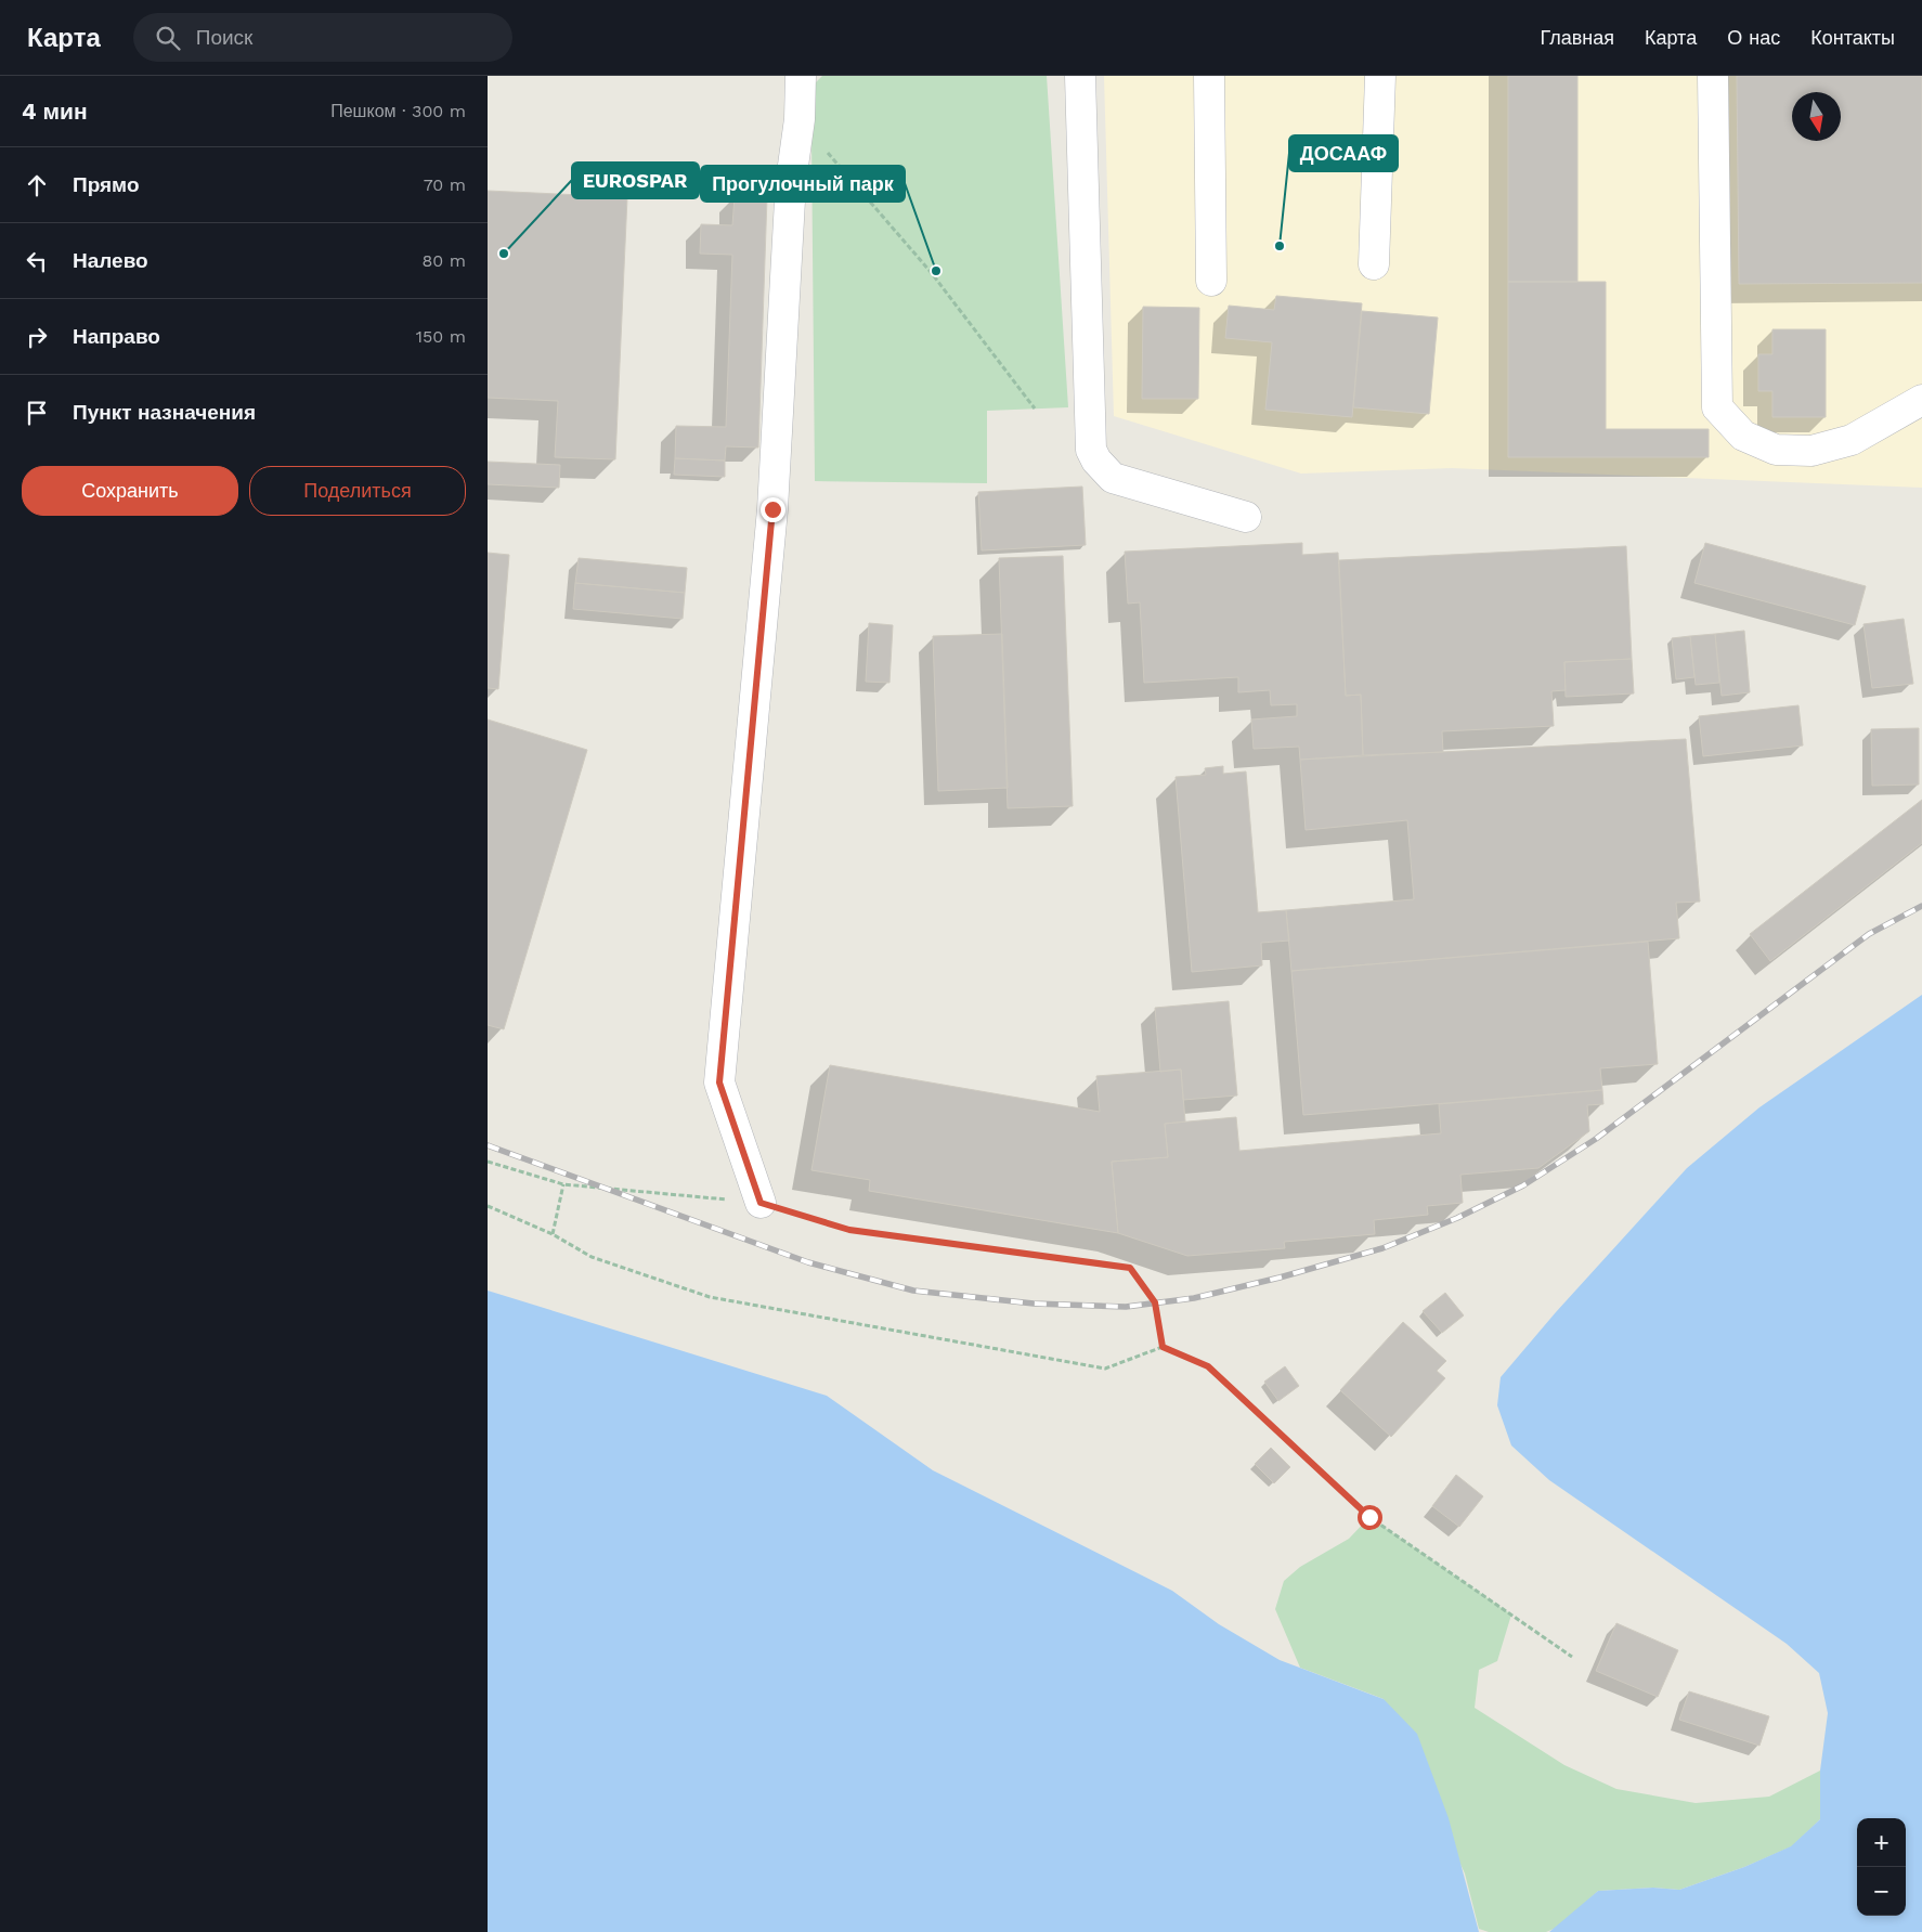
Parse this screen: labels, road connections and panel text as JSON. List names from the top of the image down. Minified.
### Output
{"places":["ДОСААФ","EUROSPAR","Прогулочный парк"],"north":"bottom","page":{"header":"Карта","search":"Поиск","nav":["Главная","Карта","О нас","Контакты"],"heading":["4 мин","Пешком · 300 m"],"list":[["Прямо","70 m"],["Налево","80 m"],["Направо","150 m"],"Пункт назначения"],"buttons":["Сохранить","Поделиться"],"map_buttons":["+","−"]}}
